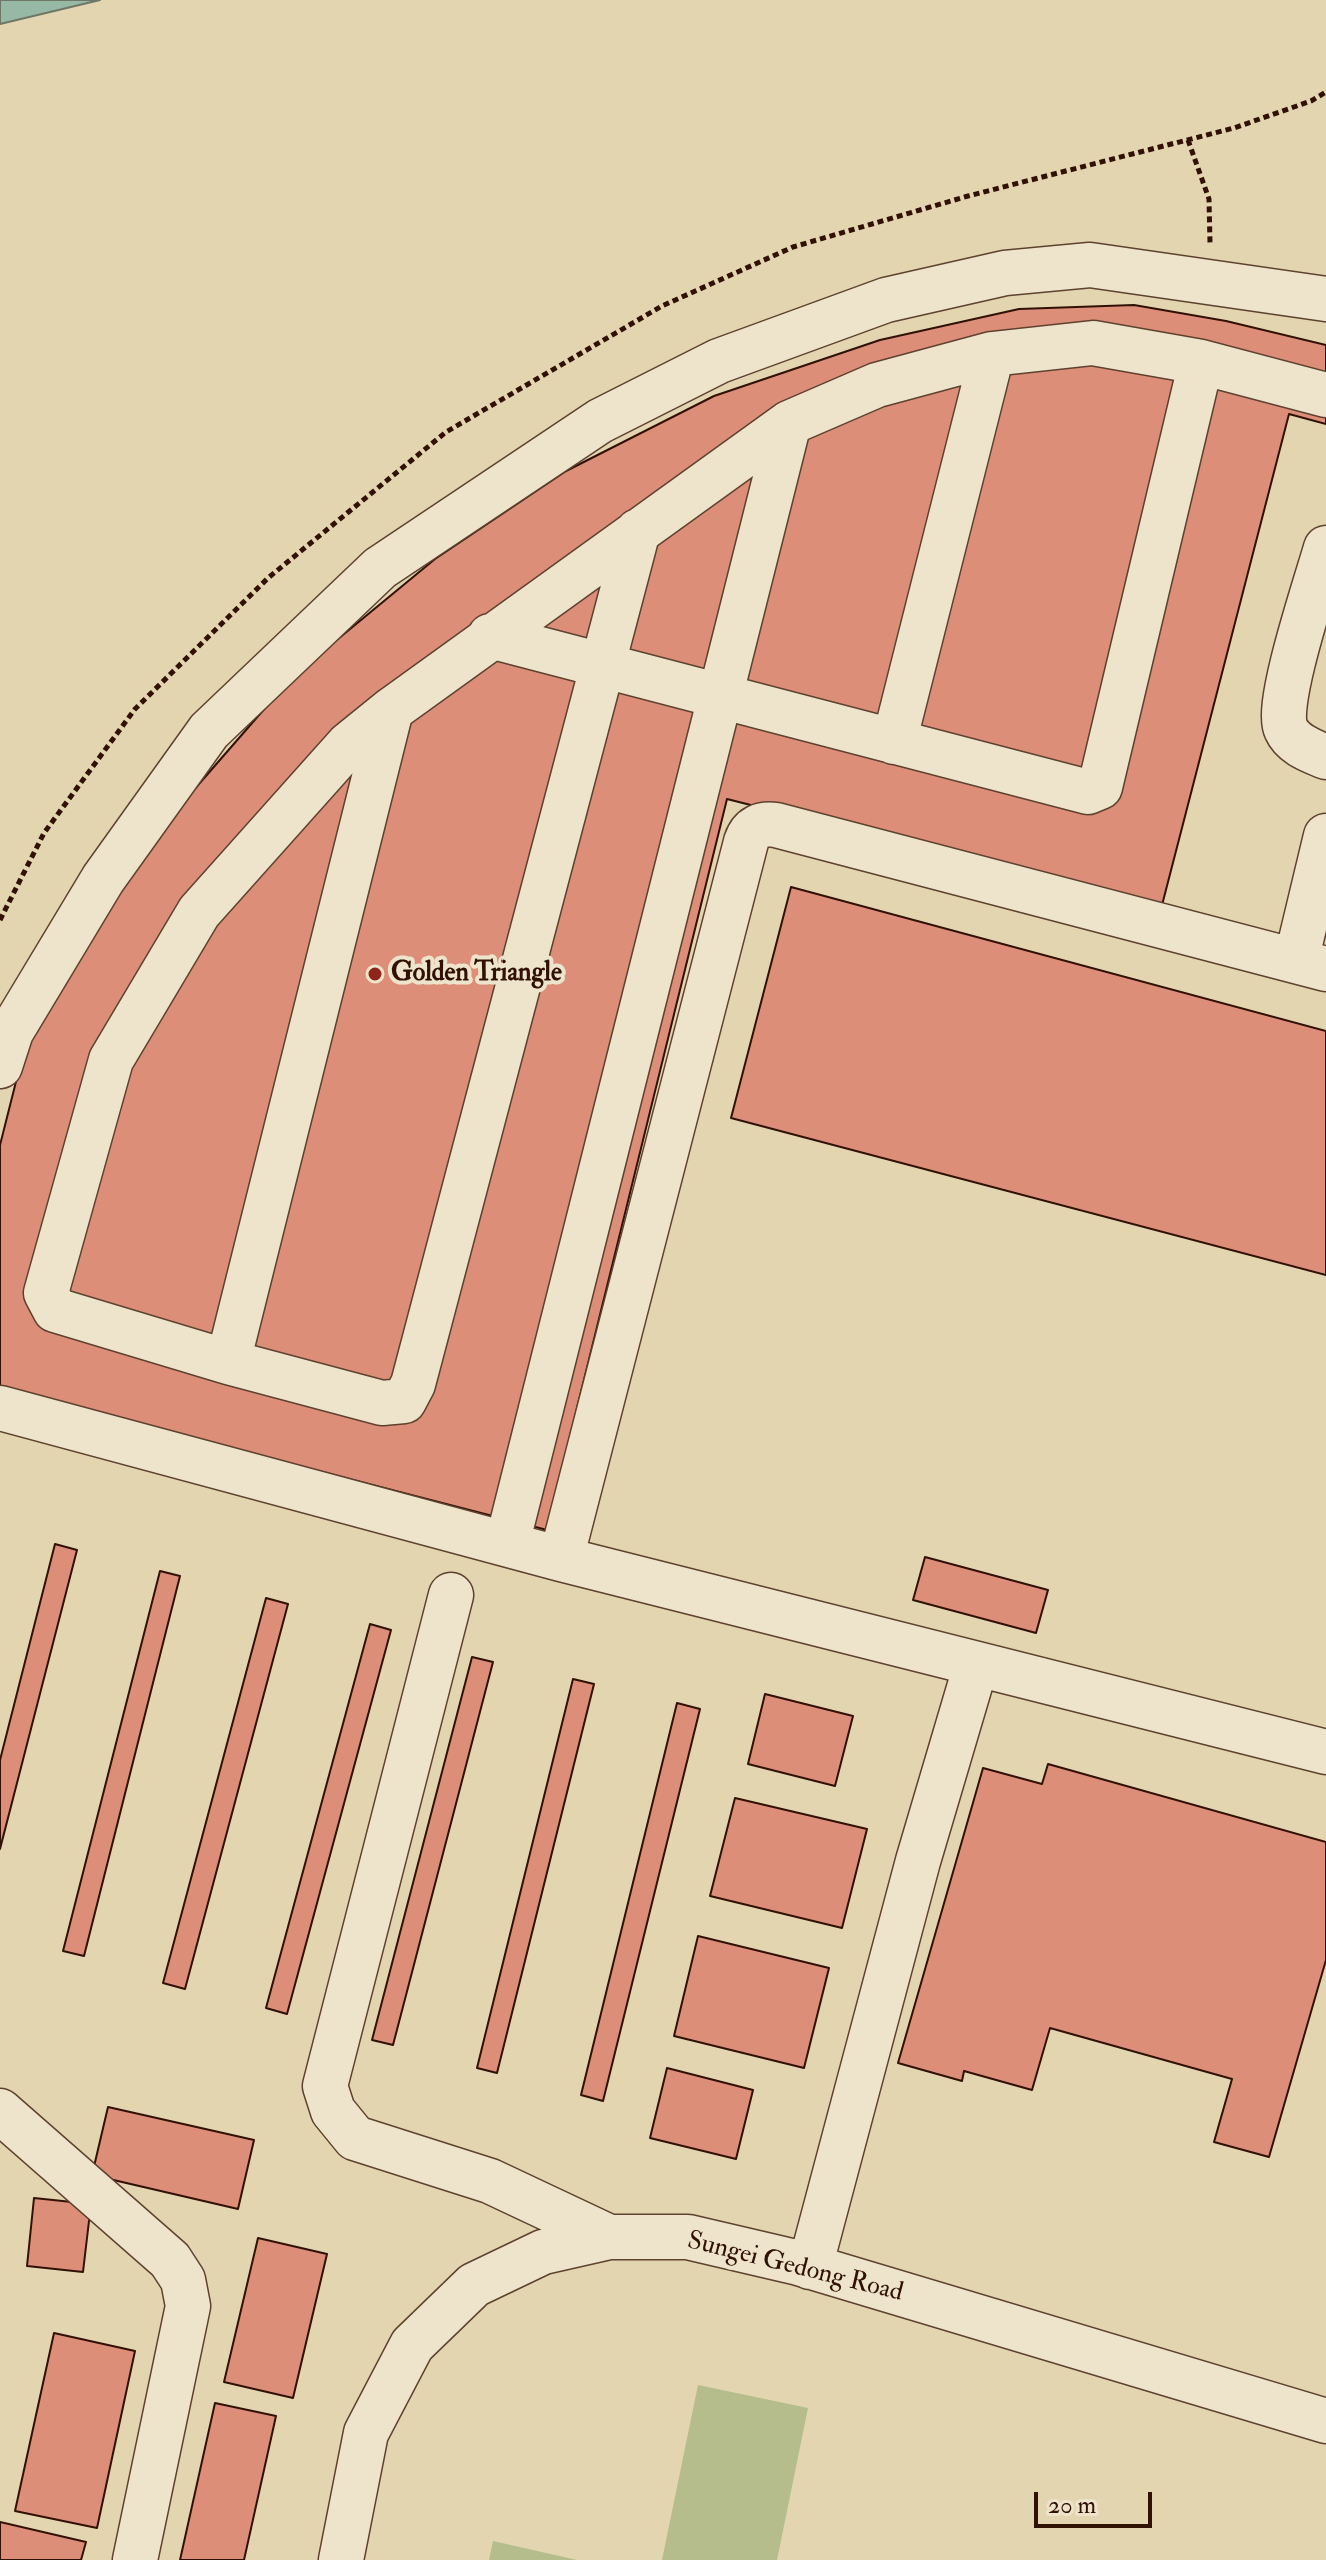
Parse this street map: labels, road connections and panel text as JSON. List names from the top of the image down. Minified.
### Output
{"streets":{"lane":["Sungei Gedong Road"]},"places":["Golden Triangle"],"scale_bar":"20 m"}
